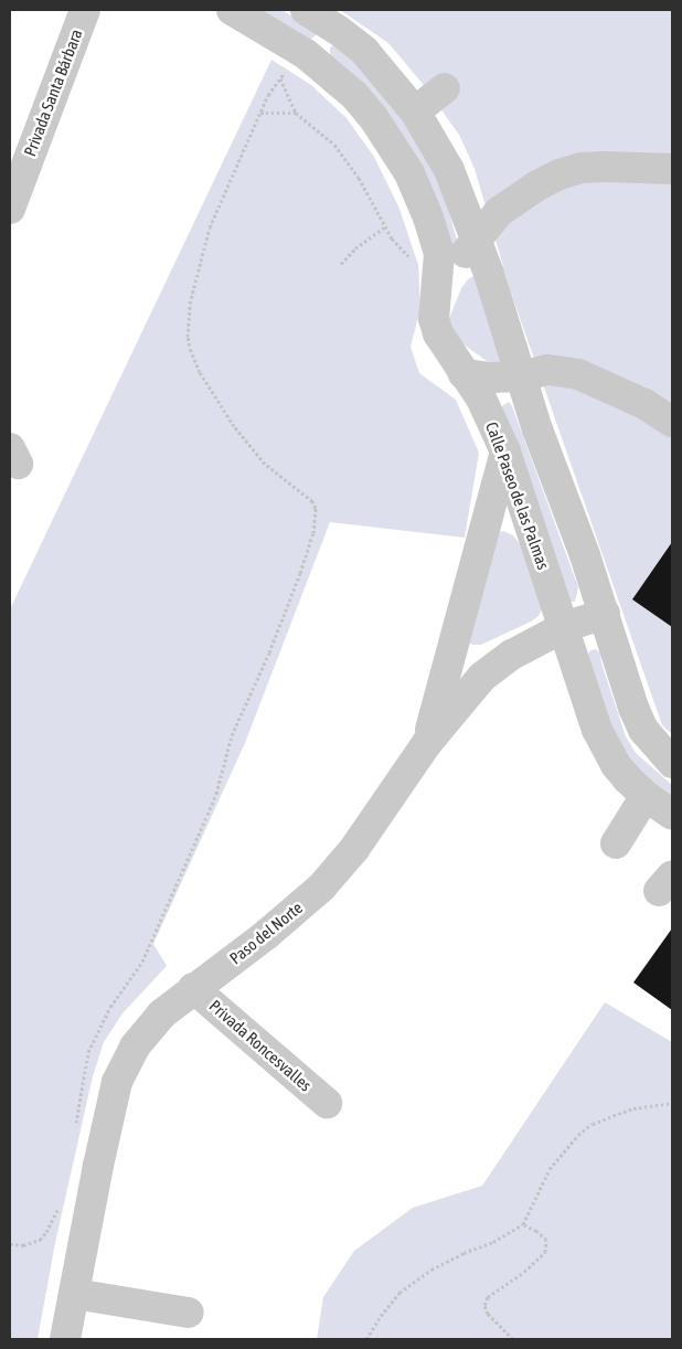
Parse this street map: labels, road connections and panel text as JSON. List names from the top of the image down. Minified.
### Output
{"streets":{"street":["Privada Santa Bárbara","Calle Paseo de las Palmas","Paso del Norte","Privada Roncesvalles"]},"crossings":[["Calle Paseo de las Palmas","Paso del Norte"],["Paso del Norte","Privada Roncesvalles"]]}
